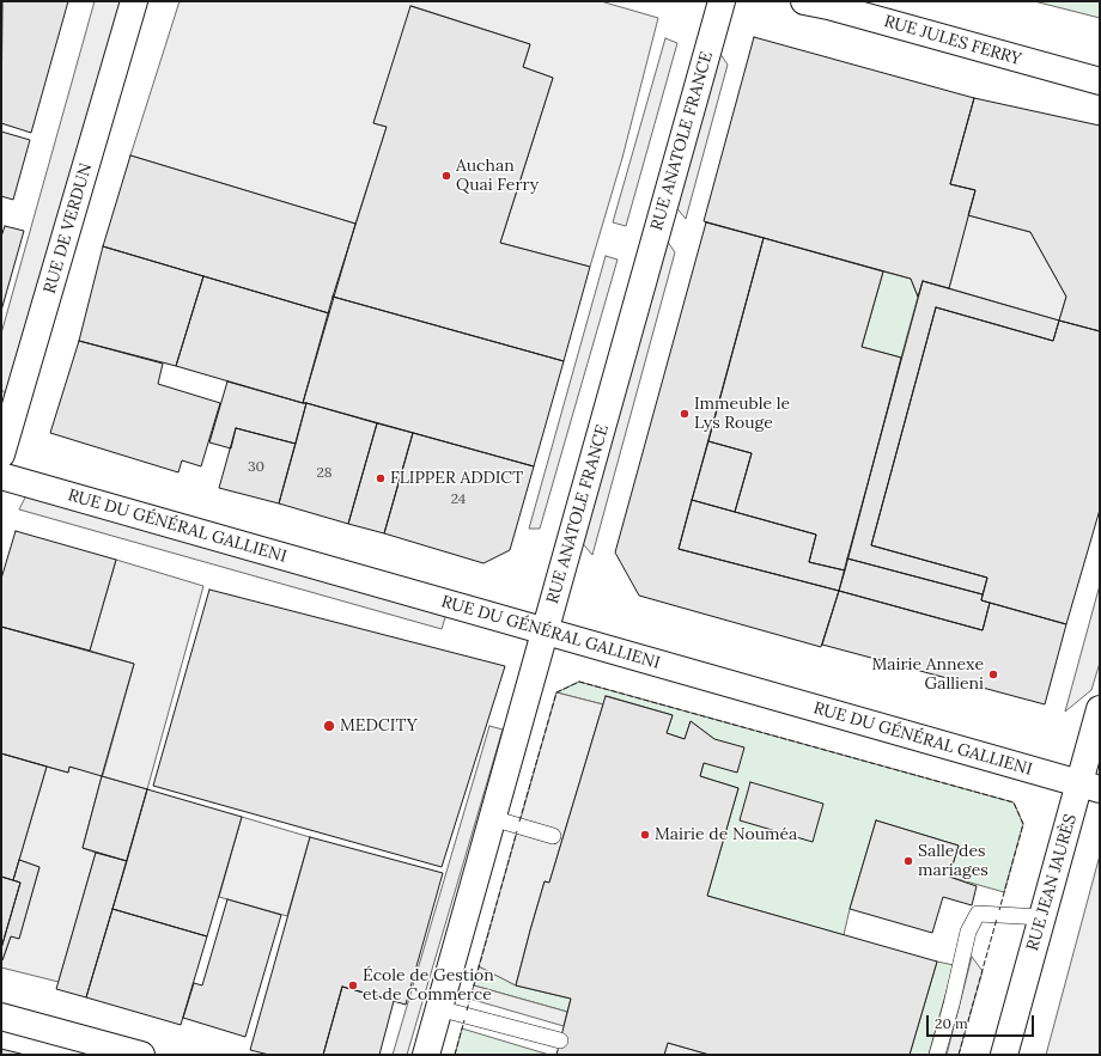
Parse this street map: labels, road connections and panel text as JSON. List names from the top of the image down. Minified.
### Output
{"streets":{"street":["RUE JULES FERRY","RUE ANATOLE FRANCE","RUE DE VERDUN","RUE DU GÉNÉRAL GALLIENI","RUE JEAN JAURÈS"]},"crossings":[["RUE ANATOLE FRANCE","RUE DU GÉNÉRAL GALLIENI"],["RUE DU GÉNÉRAL GALLIENI","RUE JEAN JAURÈS"]],"places":["Auchan Quai Ferry","Immeuble le Lys Rouge","FLIPPER ADDICT","Mairie Annexe Gallieni","MEDCITY","Mairie de Nouméa","Salle des mariages","École de Gestion et de Commerce"],"house_numbers":["30","28","24"],"scale_bar":"20 m"}
